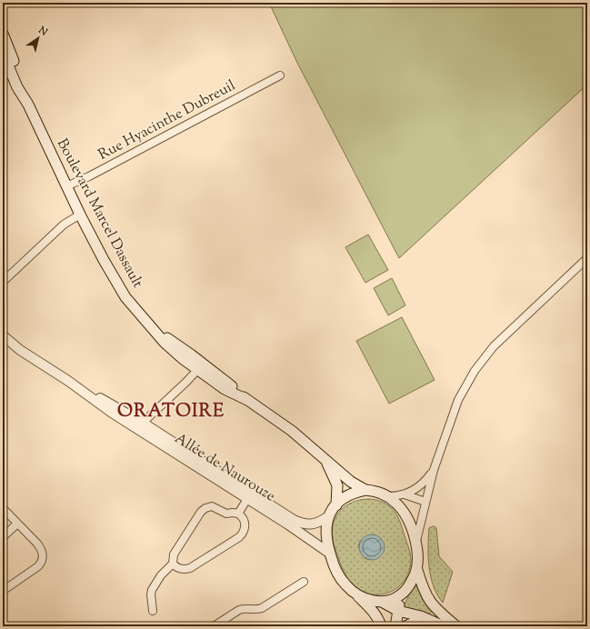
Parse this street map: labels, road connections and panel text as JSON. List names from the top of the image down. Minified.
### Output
{"streets":{"main road":["Boulevard Marcel Dassault"],"street":["Rue Hyacinthe Dubreuil","Allée de Naurouze"]},"crossings":[["Rue Hyacinthe Dubreuil","Boulevard Marcel Dassault"],["Boulevard Marcel Dassault","Allée de Naurouze"]],"districts":["ORATOIRE"],"north":"top right"}
